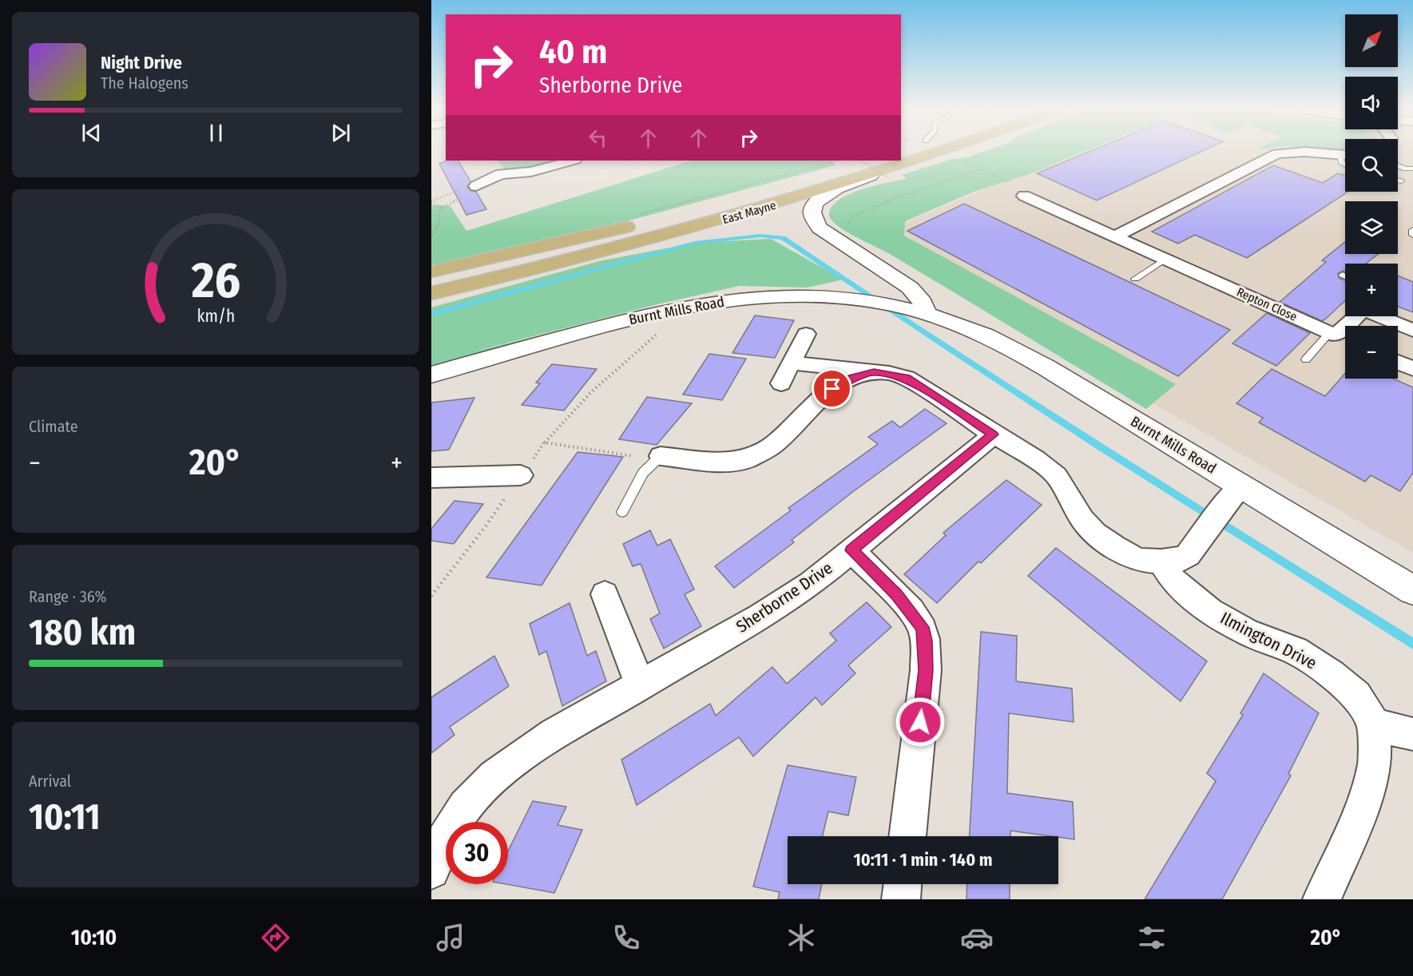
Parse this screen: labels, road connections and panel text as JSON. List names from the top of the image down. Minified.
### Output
{"streets":{"main road":["East Mayne"],"street":["Repton Close","Burnt Mills Road","Sherborne Drive","Ilmington Drive"]},"north":"top right","page":{"map_buttons":["+","−"],"turn":["40 m","Sherborne Drive"],"song":["Night Drive","The Halogens"],"tile":["Climate",["Range · 36%","180 km"],["Arrival","10:11"]],"heat":["−","20°","+"],"limit":"30","trip":"10:11 · 1 min · 140 m","tabs":["10:10","20°"],"gauge":["26","km/h"]}}
